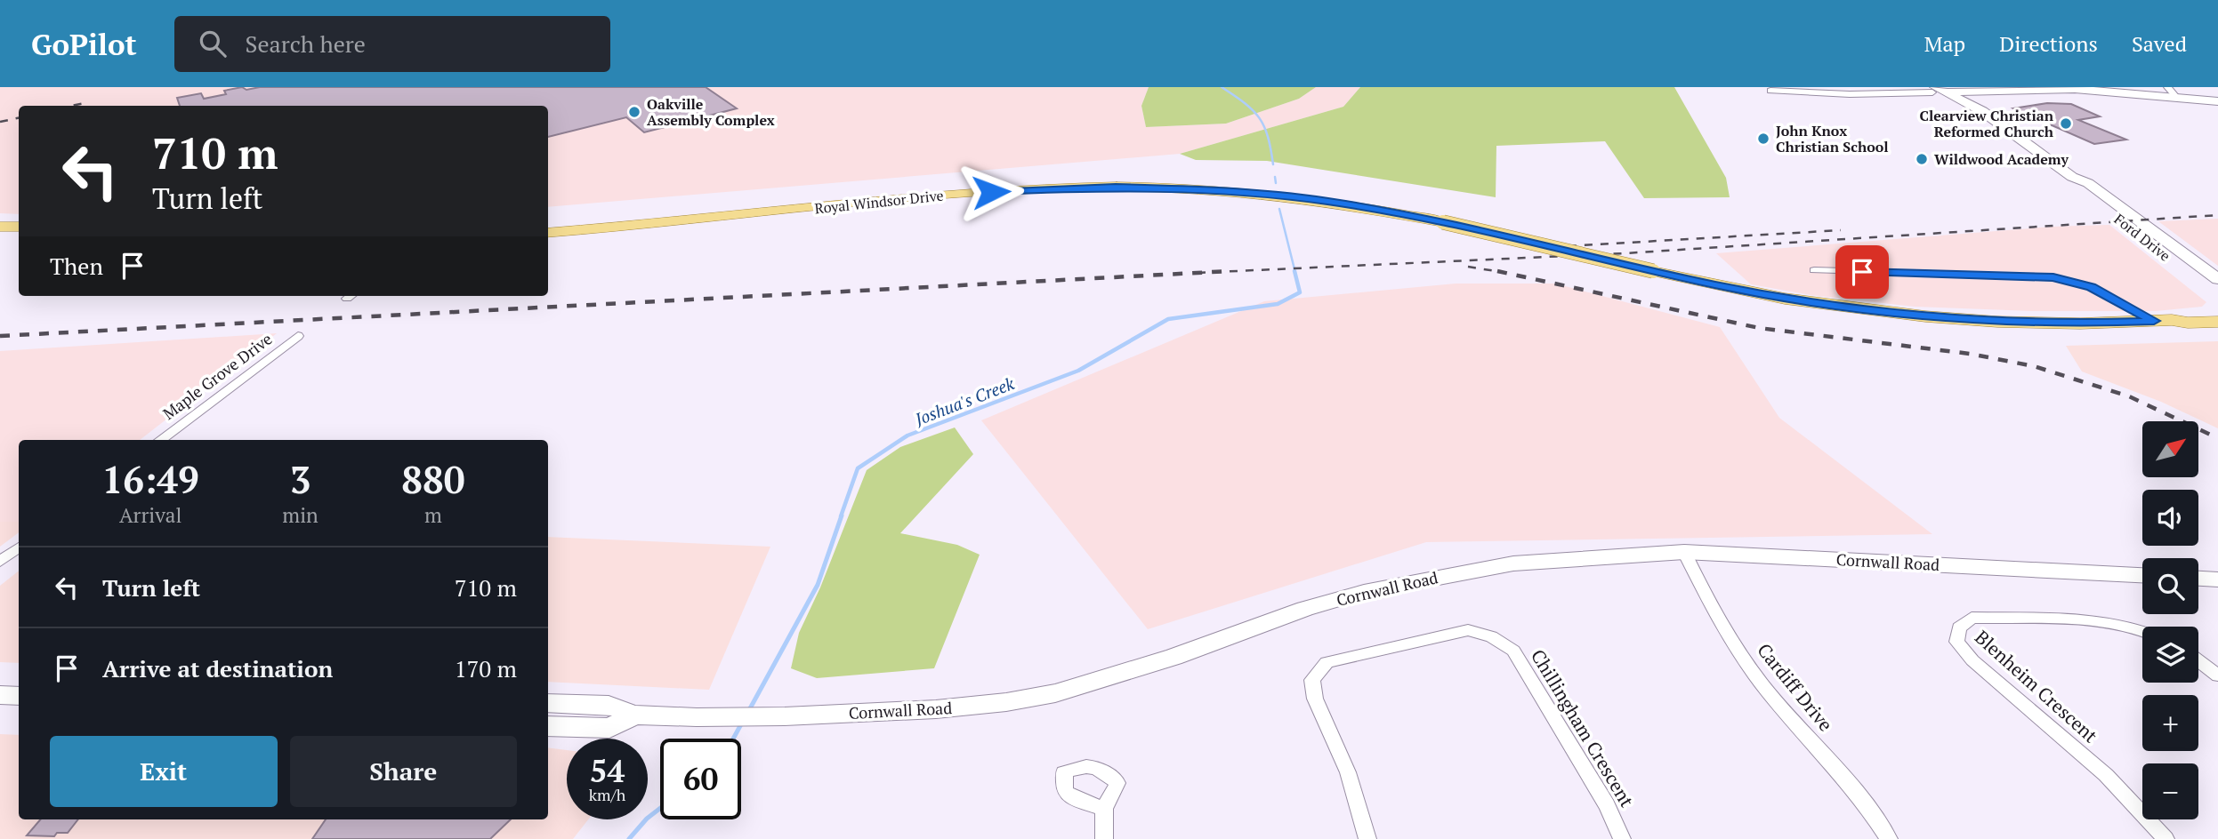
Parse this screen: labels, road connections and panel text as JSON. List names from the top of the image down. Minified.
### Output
{"streets":{"main road":["Royal Windsor Drive","Ford Drive","Cornwall Road"],"street":["Maple Grove Drive","Blenheim Crescent","Cardiff Drive","Chillingham Crescent"]},"crossings":[["Cornwall Road","Cardiff Drive"]],"water":["Joshua's Creek"],"places":["Oakville Assembly Complex","Clearview Christian Reformed Church","John Knox Christian School","Wildwood Academy"],"north":"top right","page":{"header":"GoPilot","search":"Search here","nav":["Map","Directions","Saved"],"turn":["710 m","Turn left"],"then":"Then","map_buttons":["+","−"],"eta":["16:49","Arrival","3","min","880","m"],"list":[{"name":"Turn left","value":"710 m"},{"name":"Arrive at destination","value":"170 m"}],"buttons":["Exit","Share"],"speed":"54 km/h","limit":"60"}}
